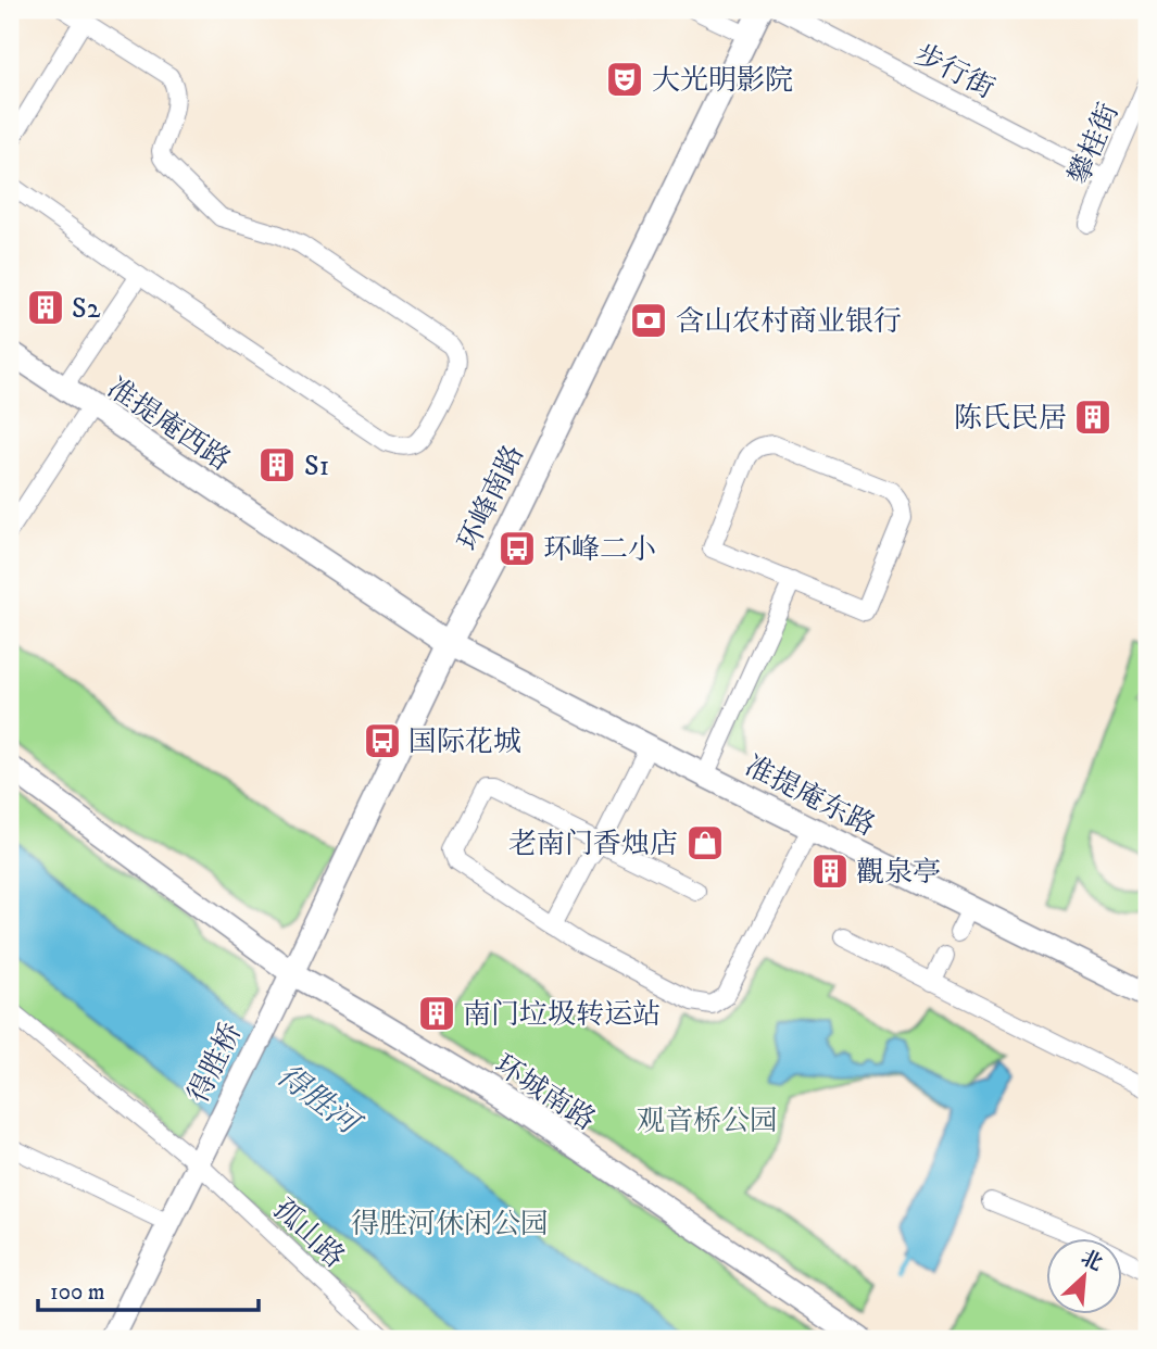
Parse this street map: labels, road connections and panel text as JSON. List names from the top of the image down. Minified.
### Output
{"streets":{"main road":["准提庵西路","环峰南路","准提庵东路","得胜桥","环城南路"],"street":["步行街","攀桂街","孤山路"]},"crossings":[["步行街","攀桂街"],["准提庵西路","环峰南路"],["准提庵西路","准提庵东路"],["环峰南路","准提庵东路"],["环峰南路","得胜桥"],["环峰南路","环城南路"],["得胜桥","孤山路"]],"water":["得胜河"],"parks":["观音桥公园","得胜河休闲公园"],"places":{"theatre":["大光明影院"],"building":["S2","陈氏民居","S1","觀泉亭","南门垃圾转运站"],"bank":["含山农村商业银行"],"bus stop":["环峰二小","国际花城"],"shop":["老南门香烛店"]},"scale_bar":"100 m","north":"top right"}
